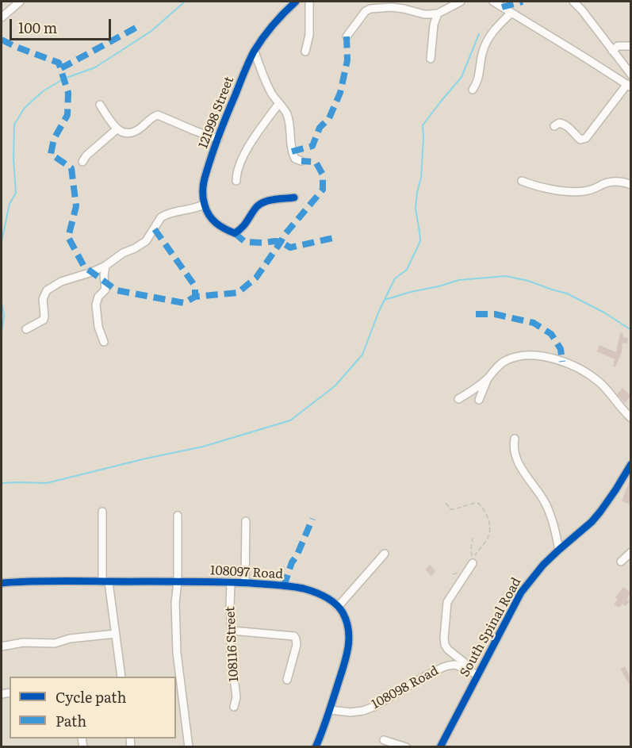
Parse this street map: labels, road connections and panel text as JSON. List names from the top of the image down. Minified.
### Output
{"streets":{"street":["121998 Street","108097 Road","South Spinal Road","108116 Street","108098 Road"]},"crossings":[["108097 Road","108116 Street"],["South Spinal Road","108098 Road"]],"legend":["Cycle path","Path"],"scale_bar":"100 m"}
